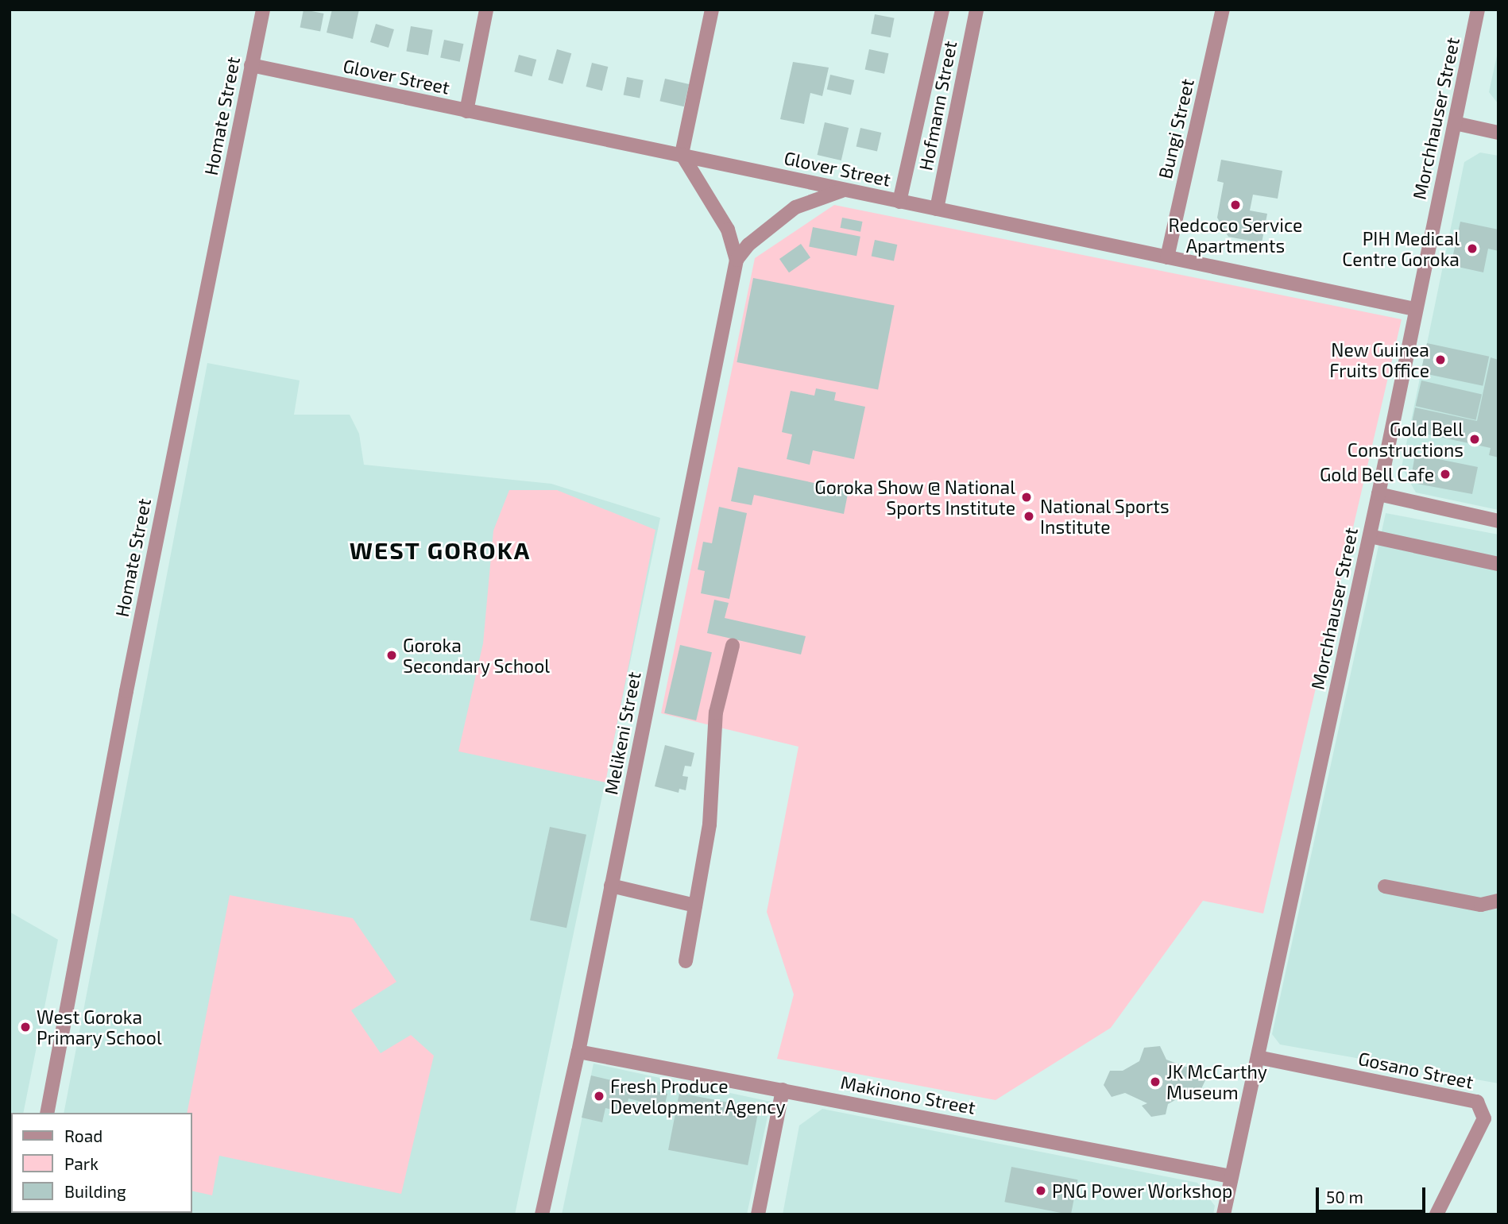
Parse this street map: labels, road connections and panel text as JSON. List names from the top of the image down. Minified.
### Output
{"streets":{"street":["Glover Street","Hofmann Street","Homate Street","Morchhauser Street","Bungi Street","Melikeni Street","Gosano Street","Makinono Street"]},"crossings":[["Glover Street","Hofmann Street"],["Glover Street","Homate Street"],["Glover Street","Morchhauser Street"],["Glover Street","Bungi Street"],["Glover Street","Melikeni Street"],["Morchhauser Street","Gosano Street"],["Morchhauser Street","Makinono Street"],["Melikeni Street","Makinono Street"]],"districts":["WEST GOROKA"],"places":["Redcoco Service Apartments","PIH Medical Centre Goroka","New Guinea Fruits Office","Gold Bell Constructions","Gold Bell Cafe","Goroka Show @ National Sports Institute","National Sports Institute","Goroka Secondary School","West Goroka Primary School","JK McCarthy Museum","Fresh Produce Development Agency","PNG Power Workshop"],"legend":["Road","Park","Building"],"scale_bar":"50 m"}
